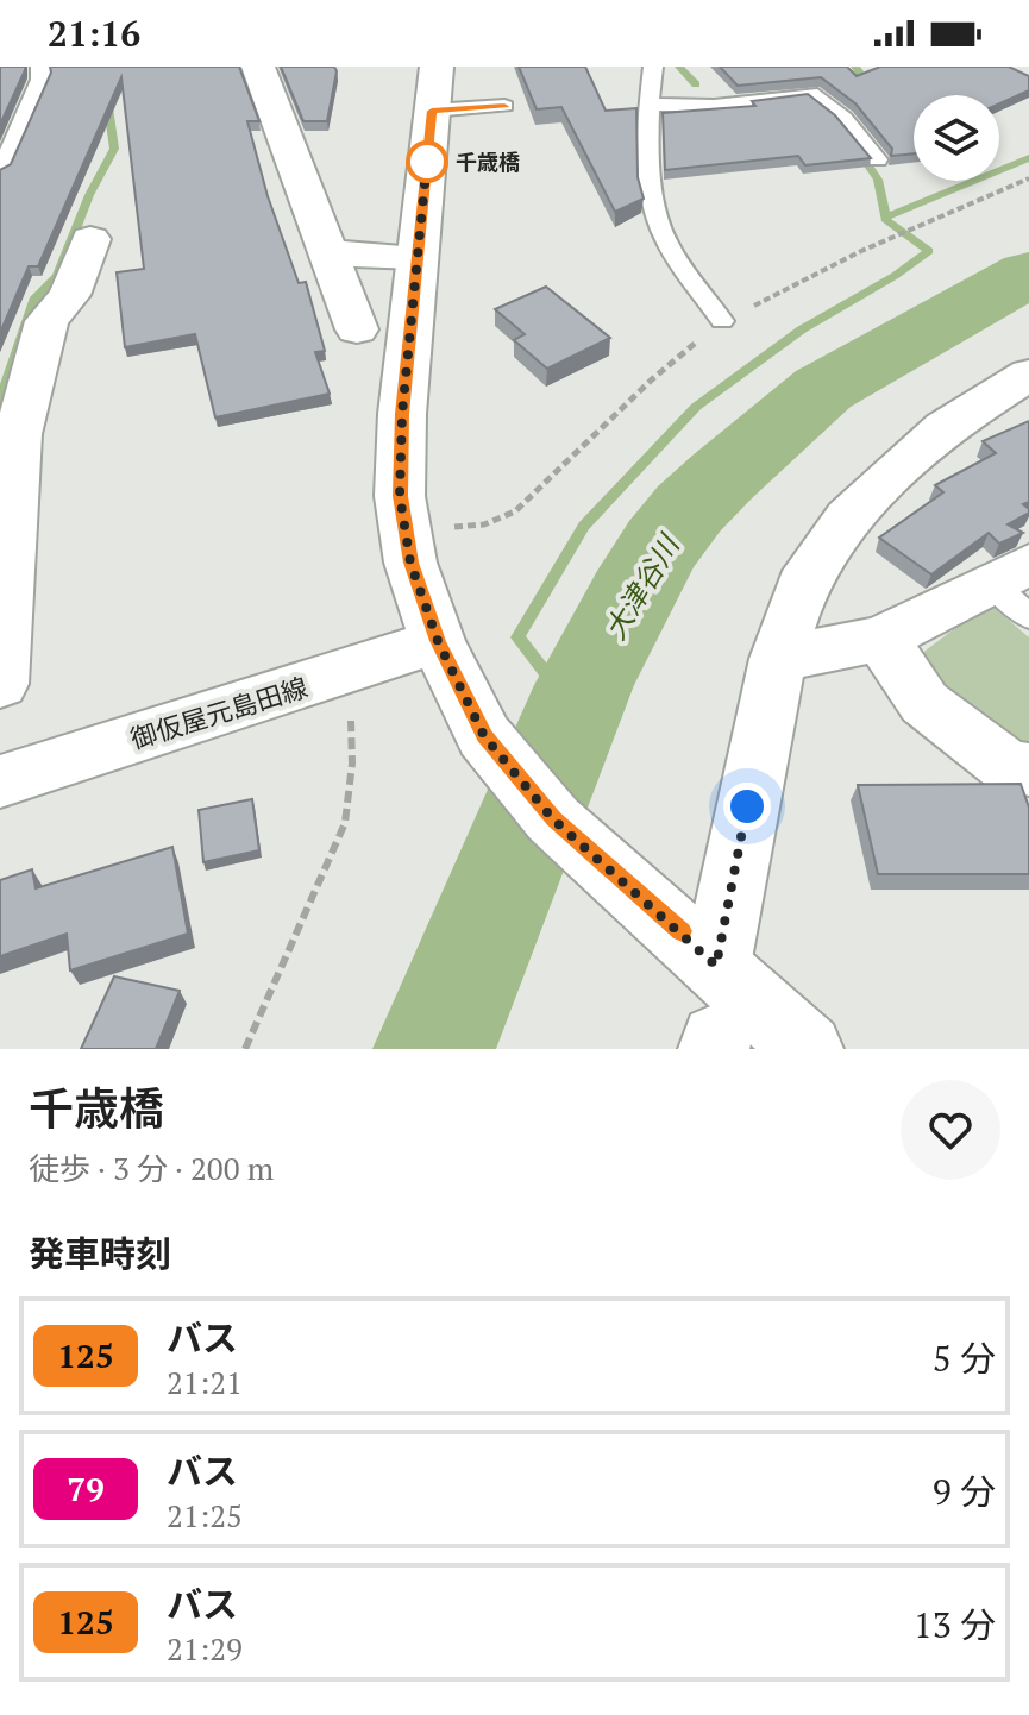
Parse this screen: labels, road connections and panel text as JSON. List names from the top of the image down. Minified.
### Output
{"streets":{"street":["御仮屋元島田線"]},"water":["大津谷川"],"places":["千歳橋"],"lines":["bus line 125"],"page":{"status":"21:16","heading":[["千歳橋","徒歩 · 3 分 · 200 m"],"発車時刻"],"list":[{"mark":"125","name":"バス","note":"21:21","value":"5 分"},{"mark":"79","name":"バス","note":"21:25","value":"9 分"},{"mark":"125","name":"バス","note":"21:29","value":"13 分"}]}}
